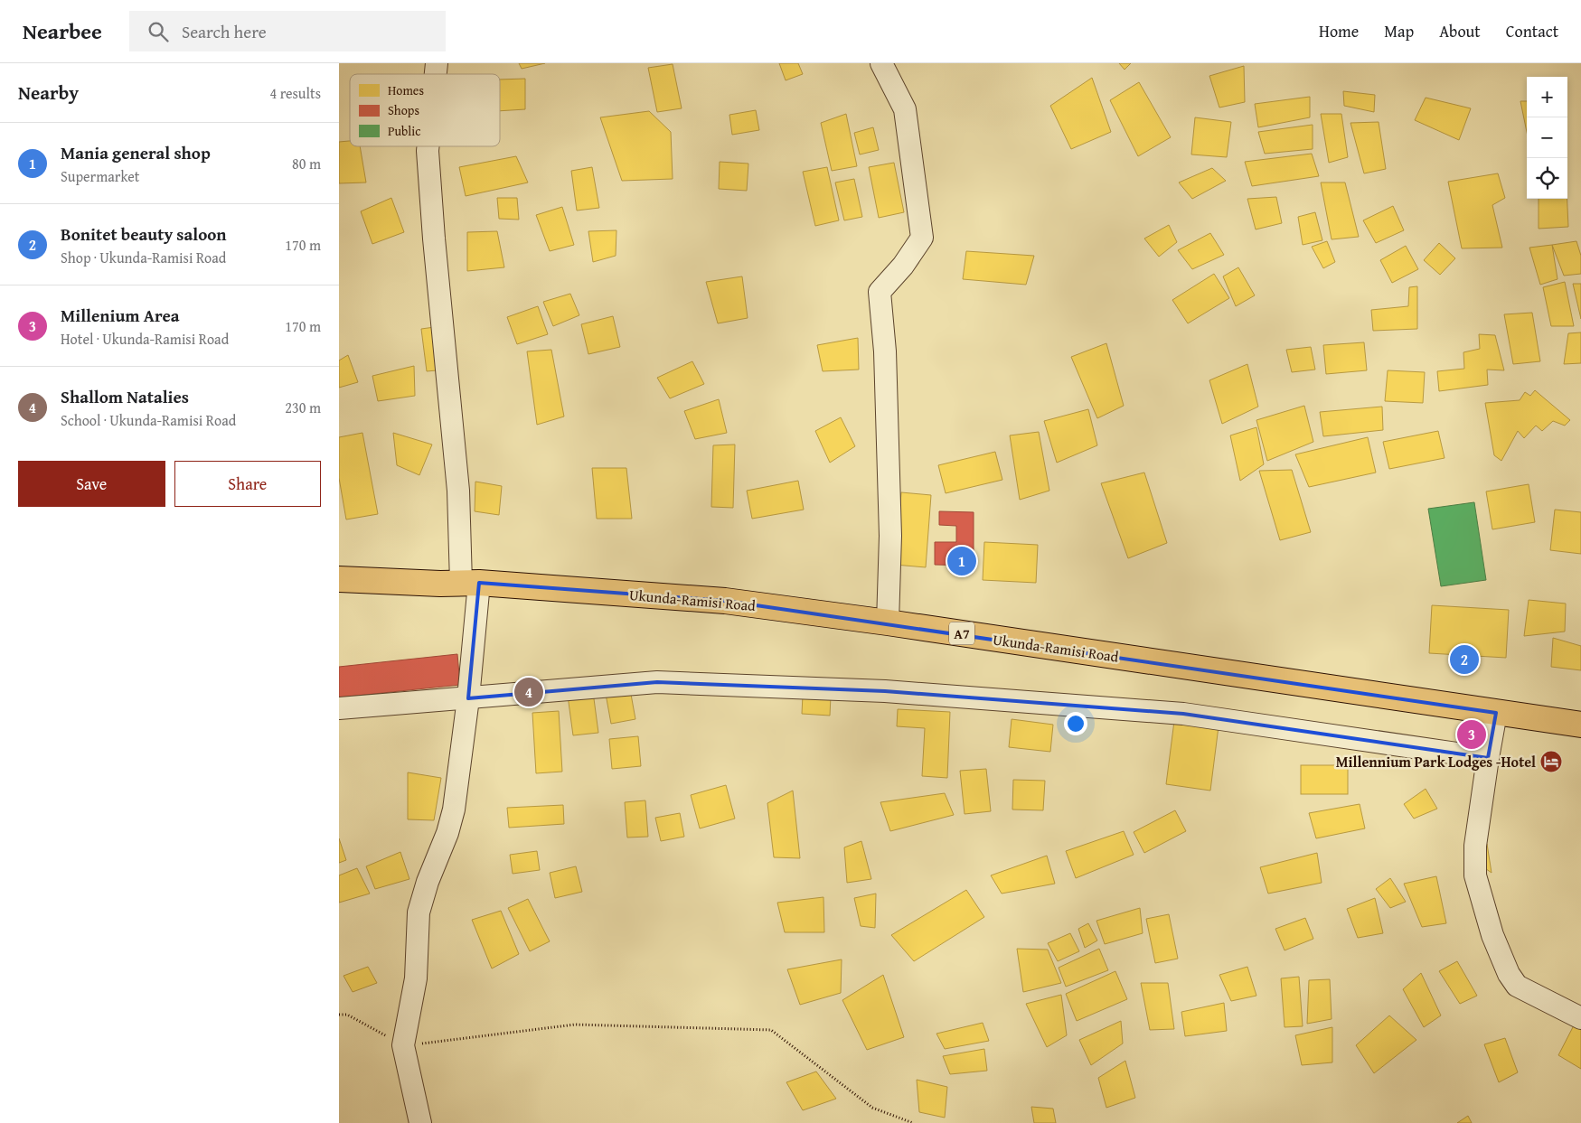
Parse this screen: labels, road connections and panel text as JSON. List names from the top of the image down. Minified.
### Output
{"streets":{"highway":["Ukunda-Ramisi Road","A7"]},"places":{"hotel":["Millennium Park Lodges -Hotel"]},"legend":["Homes","Shops","Public"],"page":{"header":"Nearbee","search":"Search here","nav":["Home","Map","About","Contact"],"heading":["Nearby","4 results"],"map_buttons":["+","−"],"list":[{"mark":"1","name":"Mania general shop","note":"Supermarket","value":"80 m"},{"mark":"2","name":"Bonitet beauty saloon","note":"Shop · Ukunda-Ramisi Road","value":"170 m"},{"mark":"3","name":"Millenium Area","note":"Hotel · Ukunda-Ramisi Road","value":"170 m"},{"mark":"4","name":"Shallom Natalies","note":"School · Ukunda-Ramisi Road","value":"230 m"}],"buttons":["Save","Share"],"pins":["1","2","4","3"]}}
